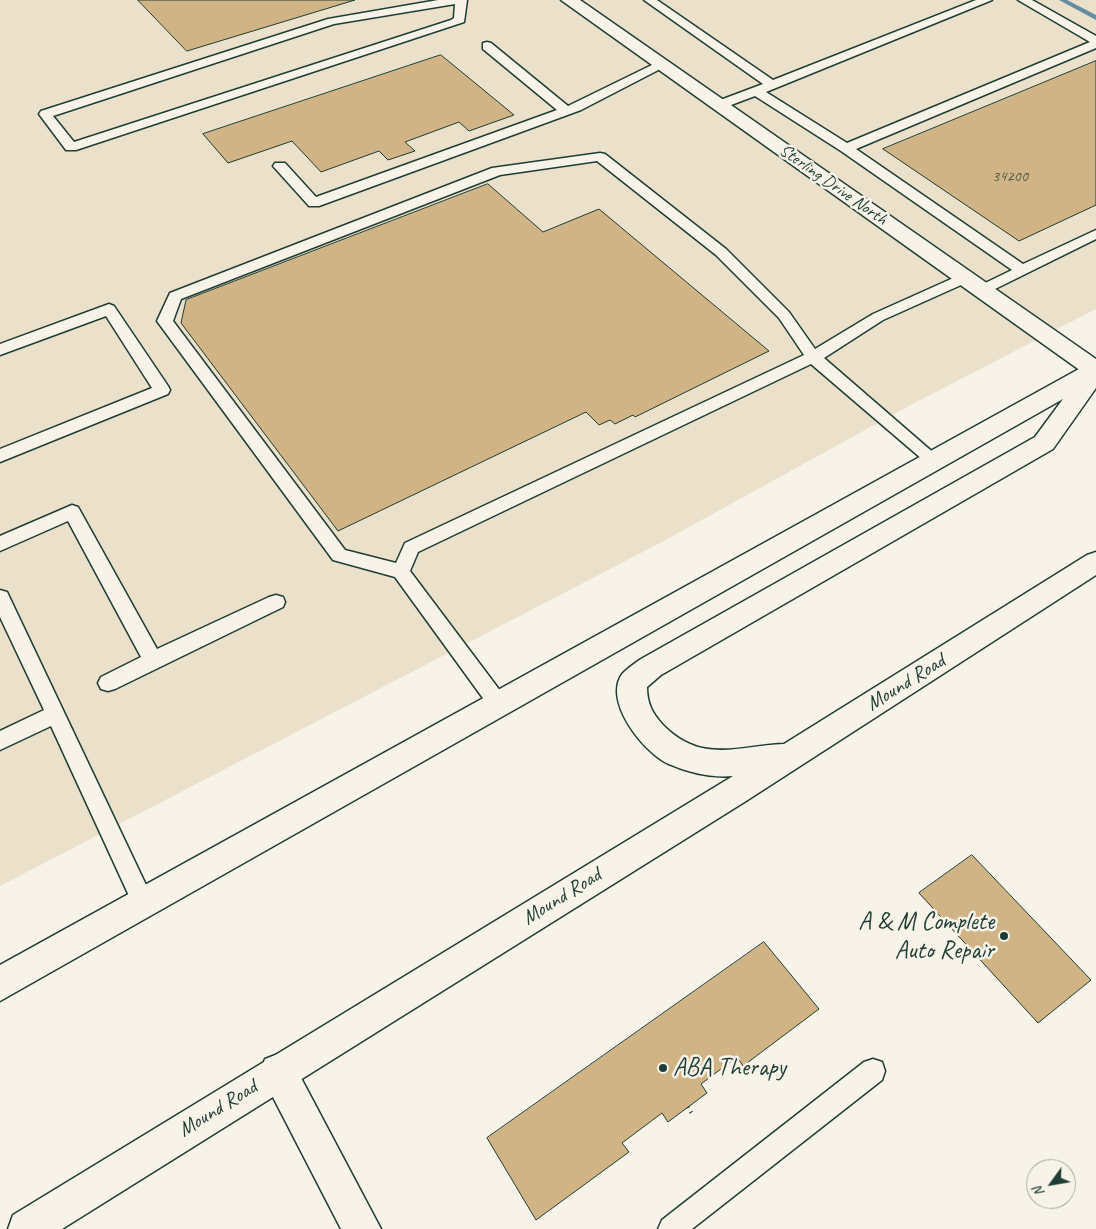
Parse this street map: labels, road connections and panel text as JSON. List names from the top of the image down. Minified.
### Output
{"streets":{"main road":["Sterling Drive North","Mound Road"]},"places":["A & M Complete Auto Repair","ABA Therapy"],"house_numbers":["34200"],"north":"bottom left"}
